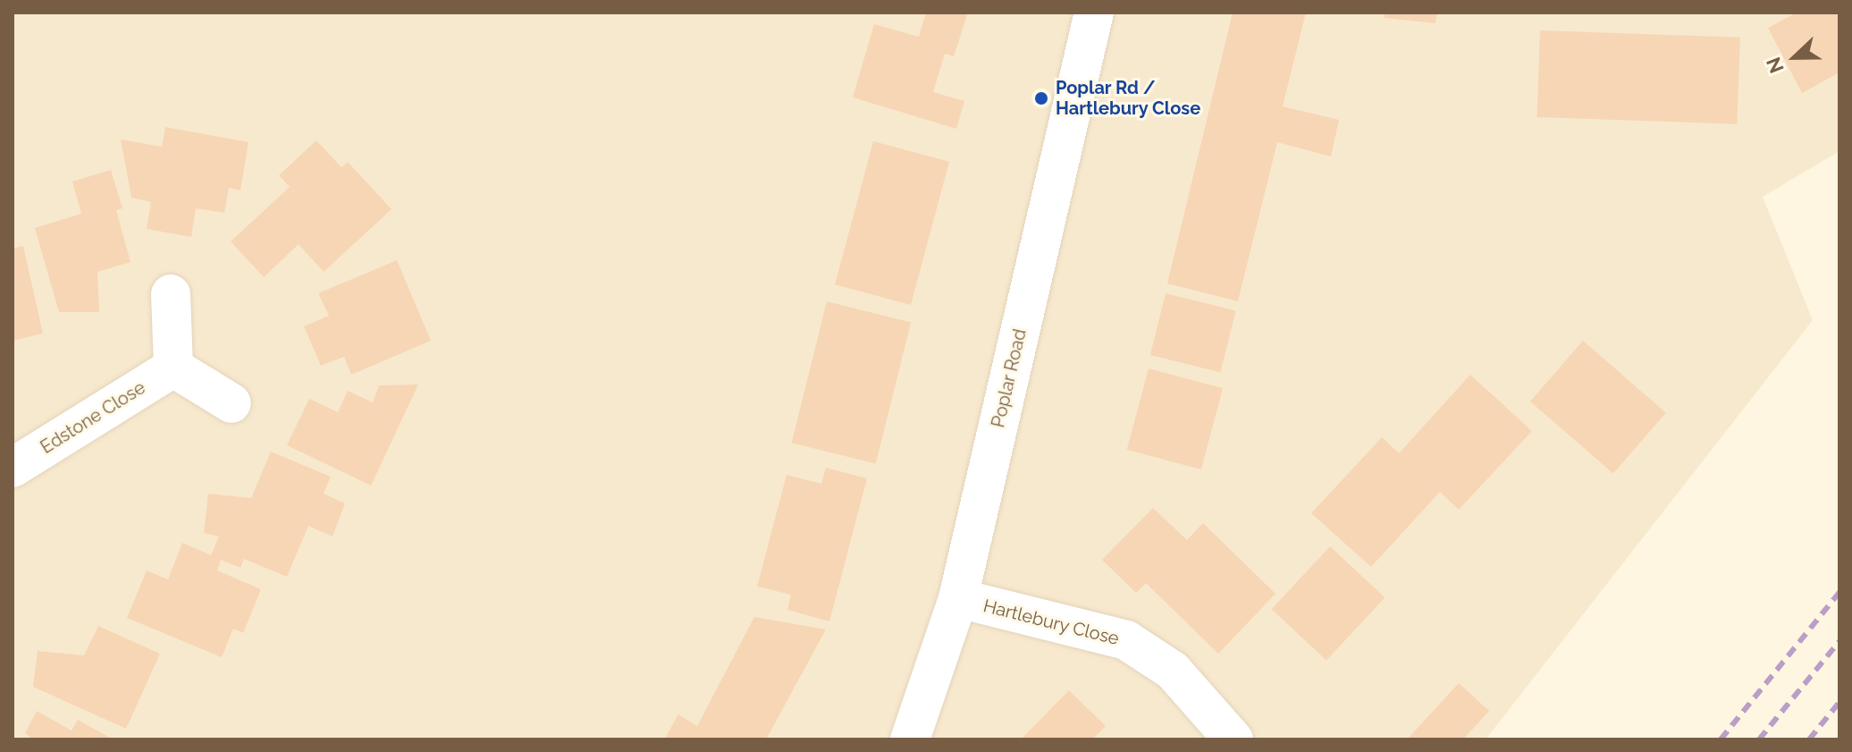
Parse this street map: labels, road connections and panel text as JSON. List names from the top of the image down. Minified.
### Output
{"streets":{"street":["Poplar Road","Edstone Close","Hartlebury Close"]},"crossings":[["Poplar Road","Hartlebury Close"]],"places":["Poplar Rd / Hartlebury Close"],"north":"left"}
